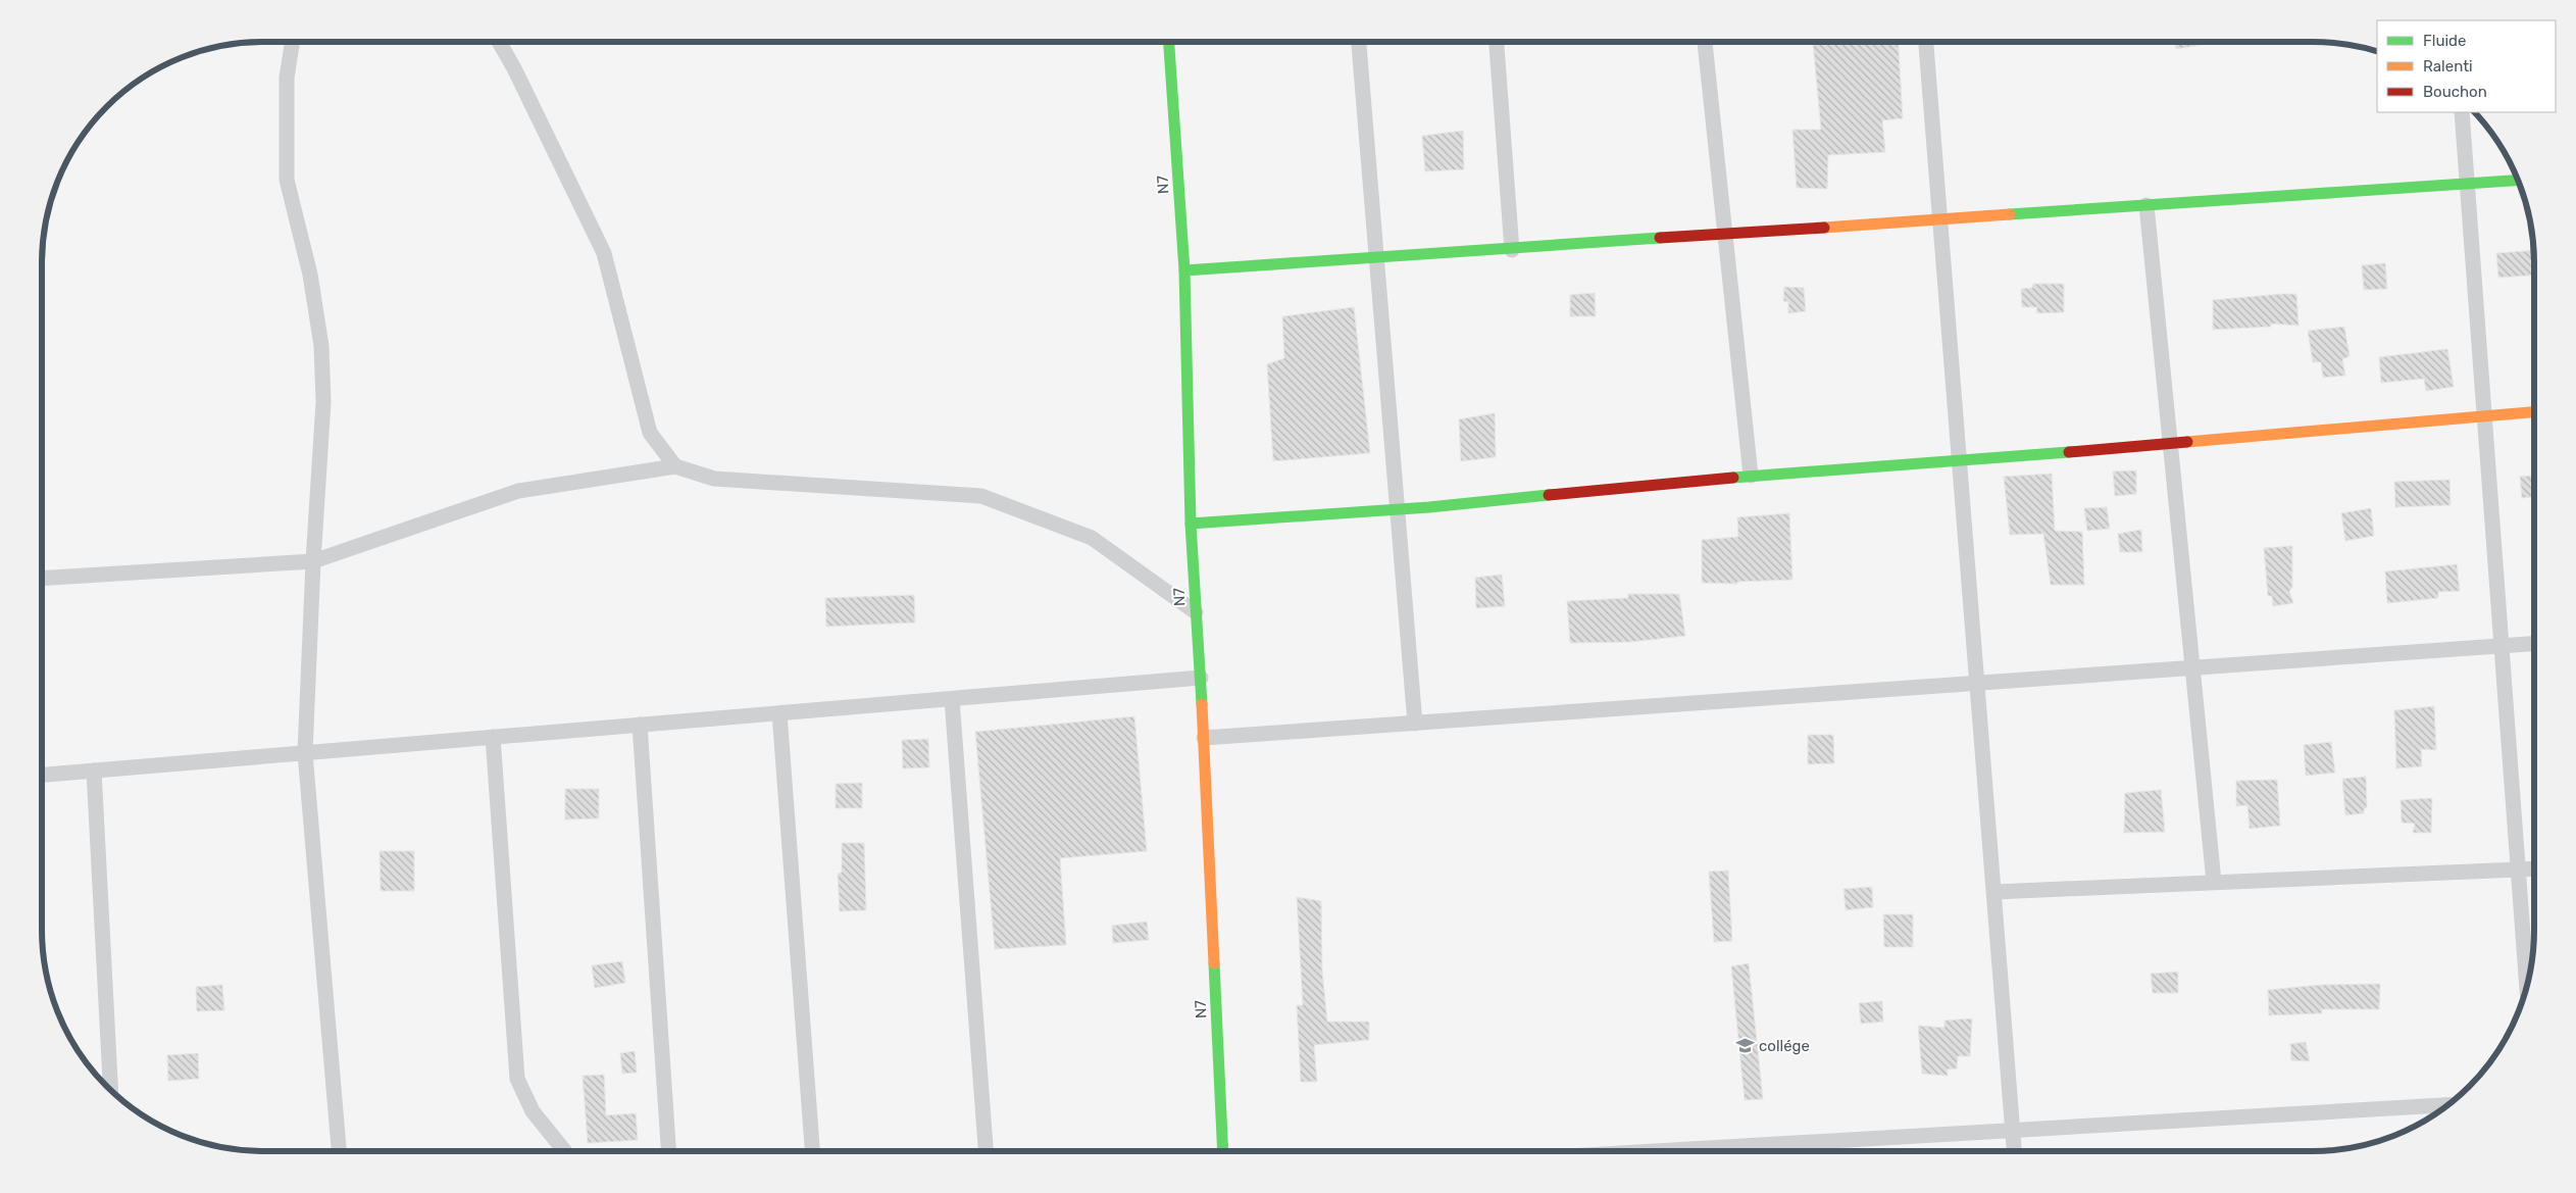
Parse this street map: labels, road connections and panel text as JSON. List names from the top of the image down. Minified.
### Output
{"streets":{"street":["N7"]},"places":{"school or university":["collége"]},"legend":["Fluide","Ralenti","Bouchon"]}
